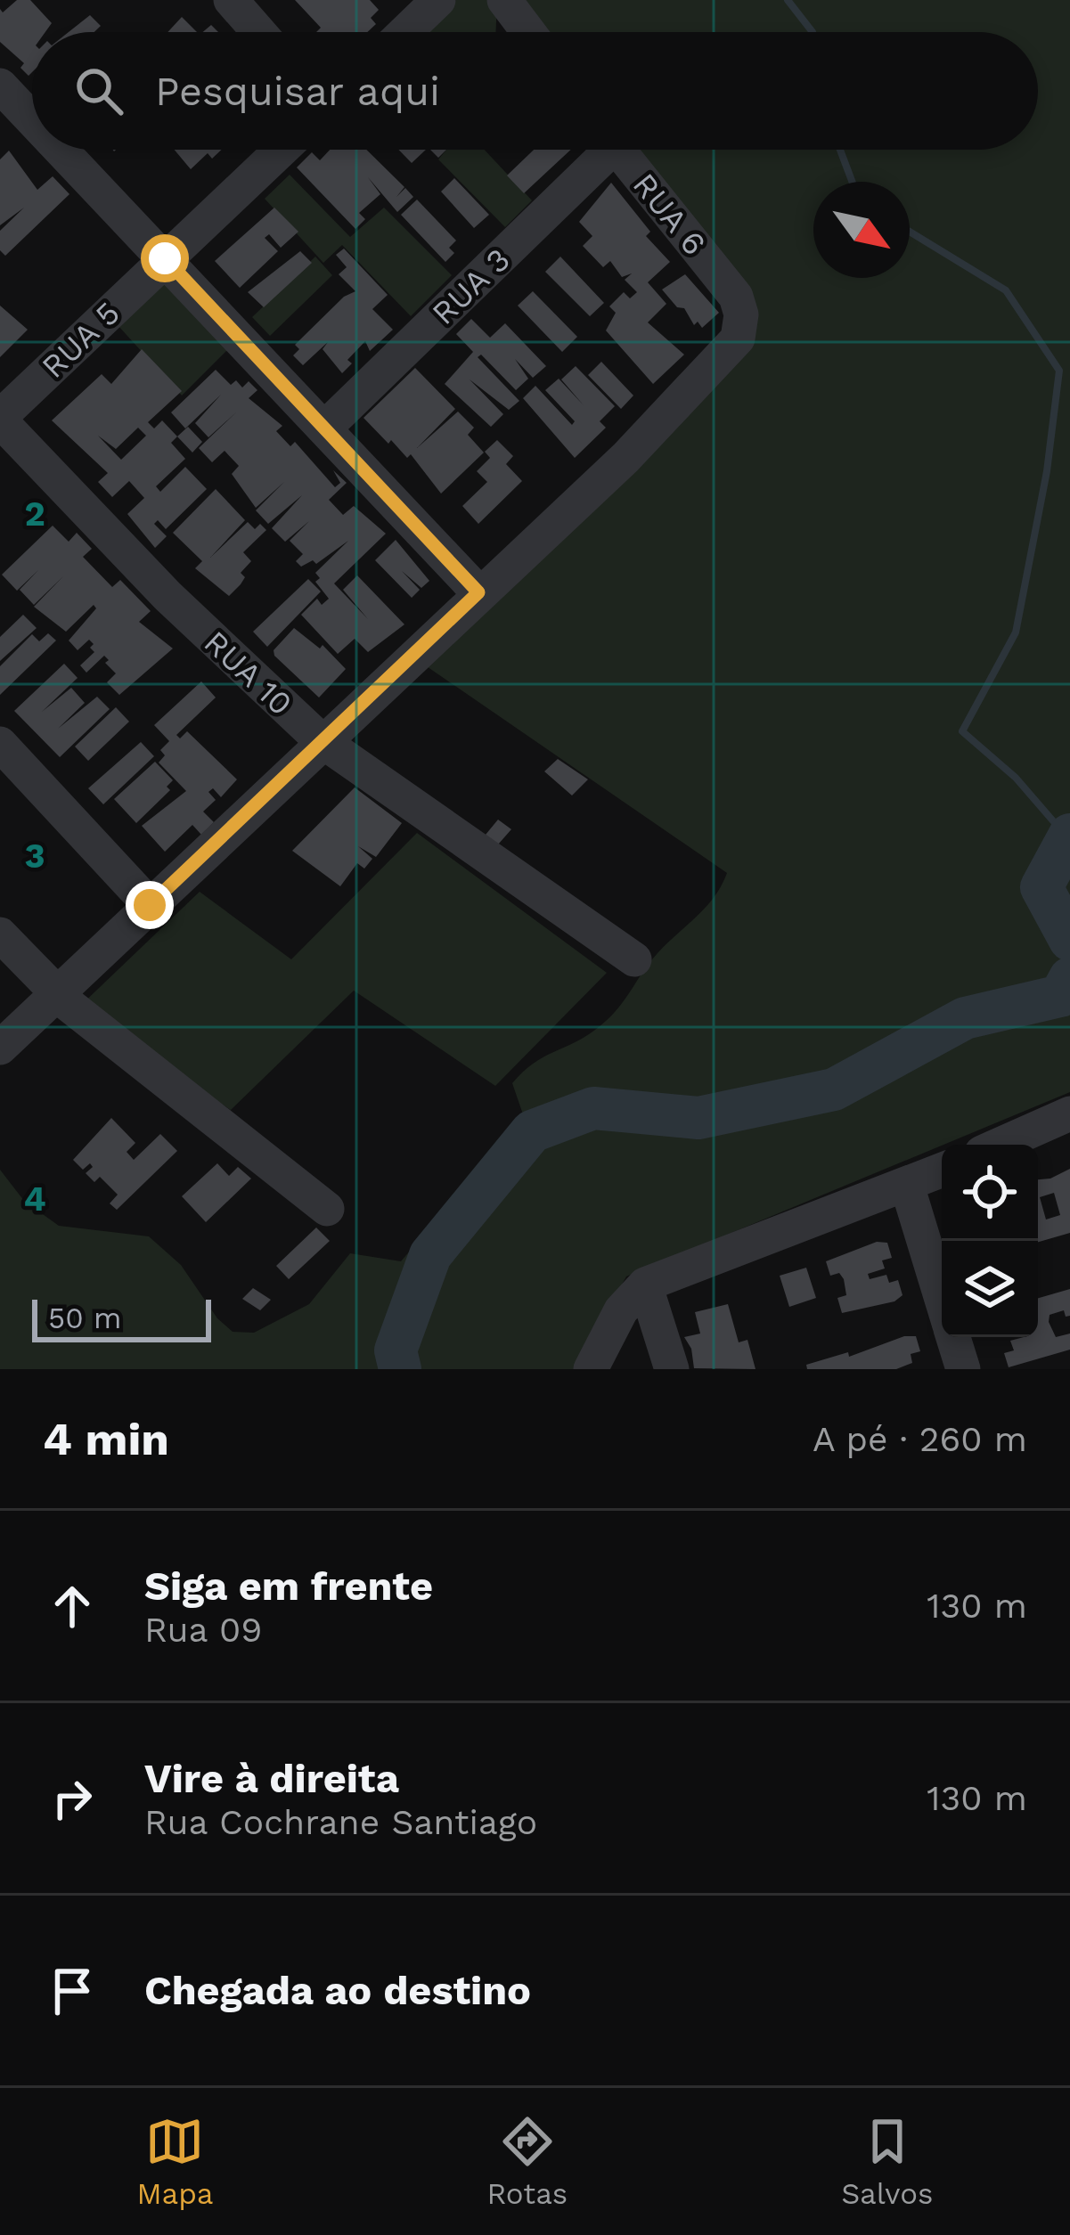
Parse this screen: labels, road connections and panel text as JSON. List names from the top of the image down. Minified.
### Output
{"streets":{"street":["RUA 6","RUA 3","RUA 5","RUA 10"]},"crossings":[["RUA 5","RUA 10"]],"scale_bar":"50 m","north":"bottom right","page":{"search":"Pesquisar aqui","scale":"50 m","heading":["4 min","A pé · 260 m"],"list":[["Siga em frente","Rua 09","130 m"],["Vire à direita","Rua Cochrane Santiago","130 m"],"Chegada ao destino"],"nav":["Mapa","Rotas","Salvos"]},"grid":{"rows":["2","3","4"]}}
